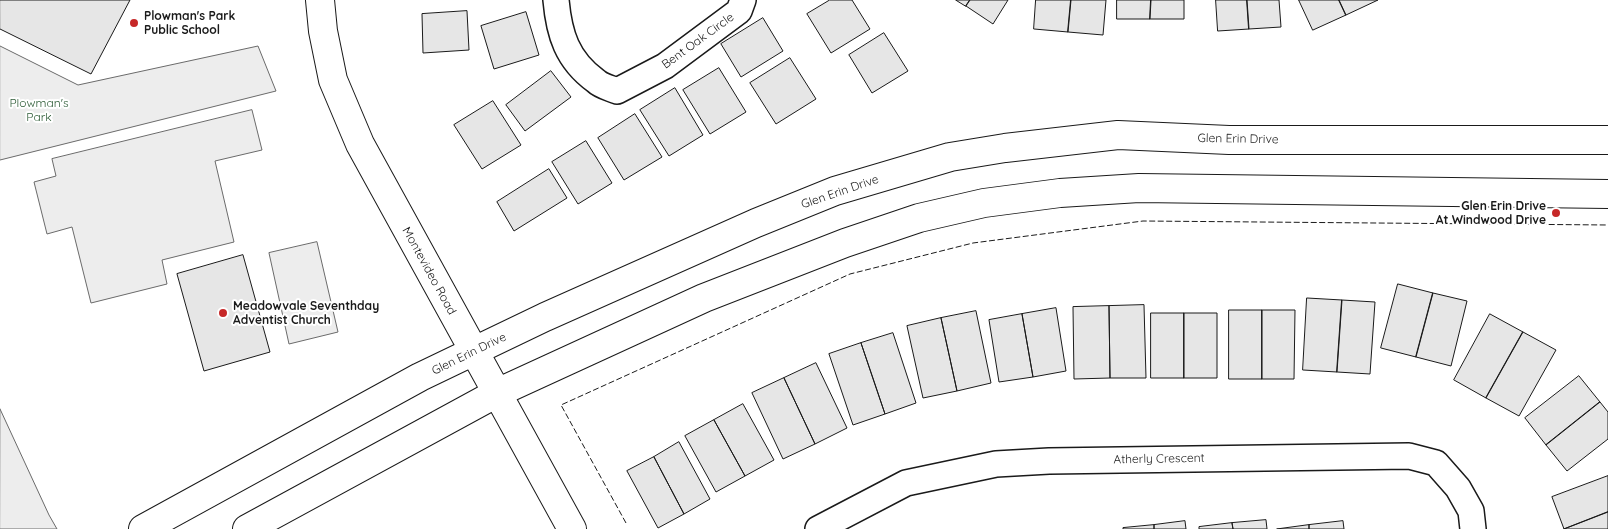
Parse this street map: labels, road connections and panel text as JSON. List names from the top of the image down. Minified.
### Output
{"streets":{"street":["Bent Oak Circle","Glen Erin Drive","Montevideo Road","Atherly Crescent"]},"crossings":[["Glen Erin Drive","Montevideo Road"]],"parks":["Plowman's Park"],"places":["Plowman's Park Public School","Glen Erin Drive At Windwood Drive","Meadowvale Seventhday Adventist Church"]}
